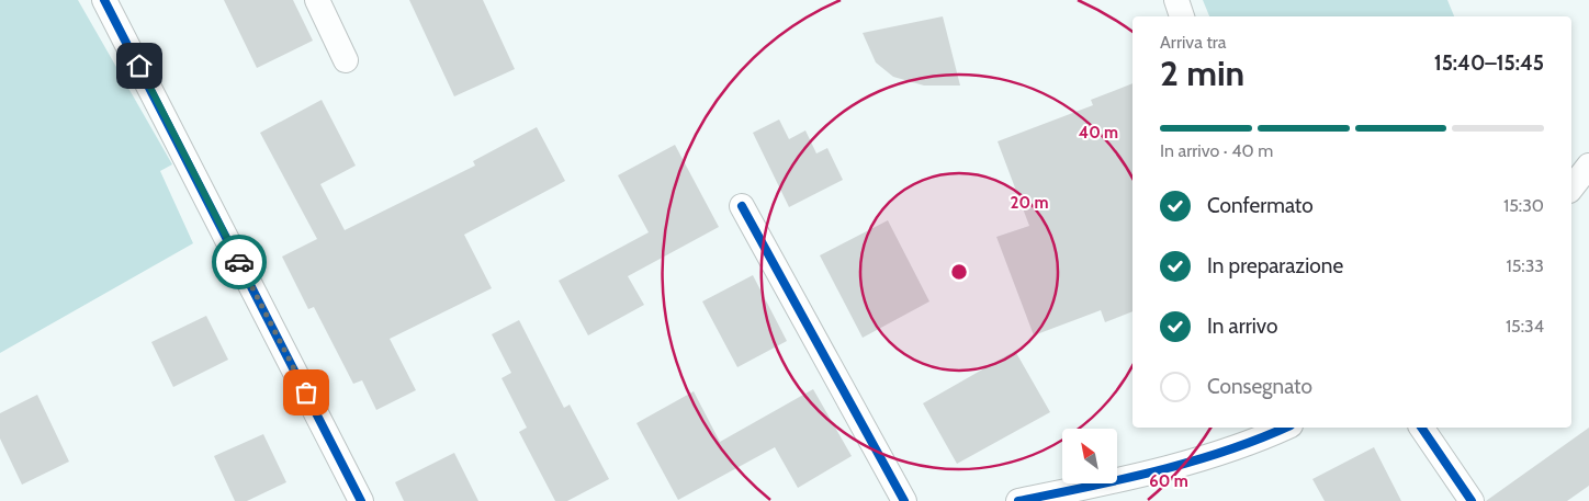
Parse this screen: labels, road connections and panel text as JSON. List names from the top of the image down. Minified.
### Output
{"north":"top left","page":{"heading":["2 min","Arriva tra","15:40–15:45"],"bar":"In arrivo · 40 m","list":[["Confermato","15:30"],["In preparazione","15:33"],["In arrivo","15:34"],"Consegnato"]},"rings":["40 m","20 m","60 m"]}
